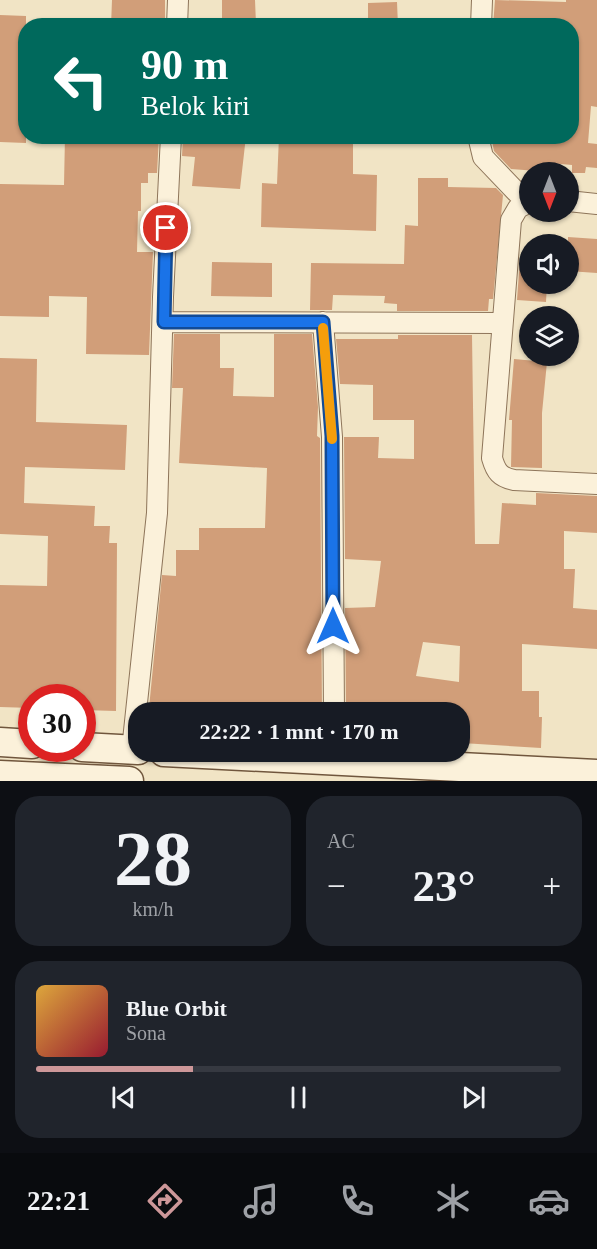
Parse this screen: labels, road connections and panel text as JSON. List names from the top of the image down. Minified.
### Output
{"north":"bottom","page":{"turn":["90 m","Belok kiri"],"limit":"30","trip":"22:22 · 1 mnt · 170 m","tile":[["28","km/h"],"AC"],"heat":["−","23°","+"],"song":["Blue Orbit","Sona"],"tabs":"22:21"}}
